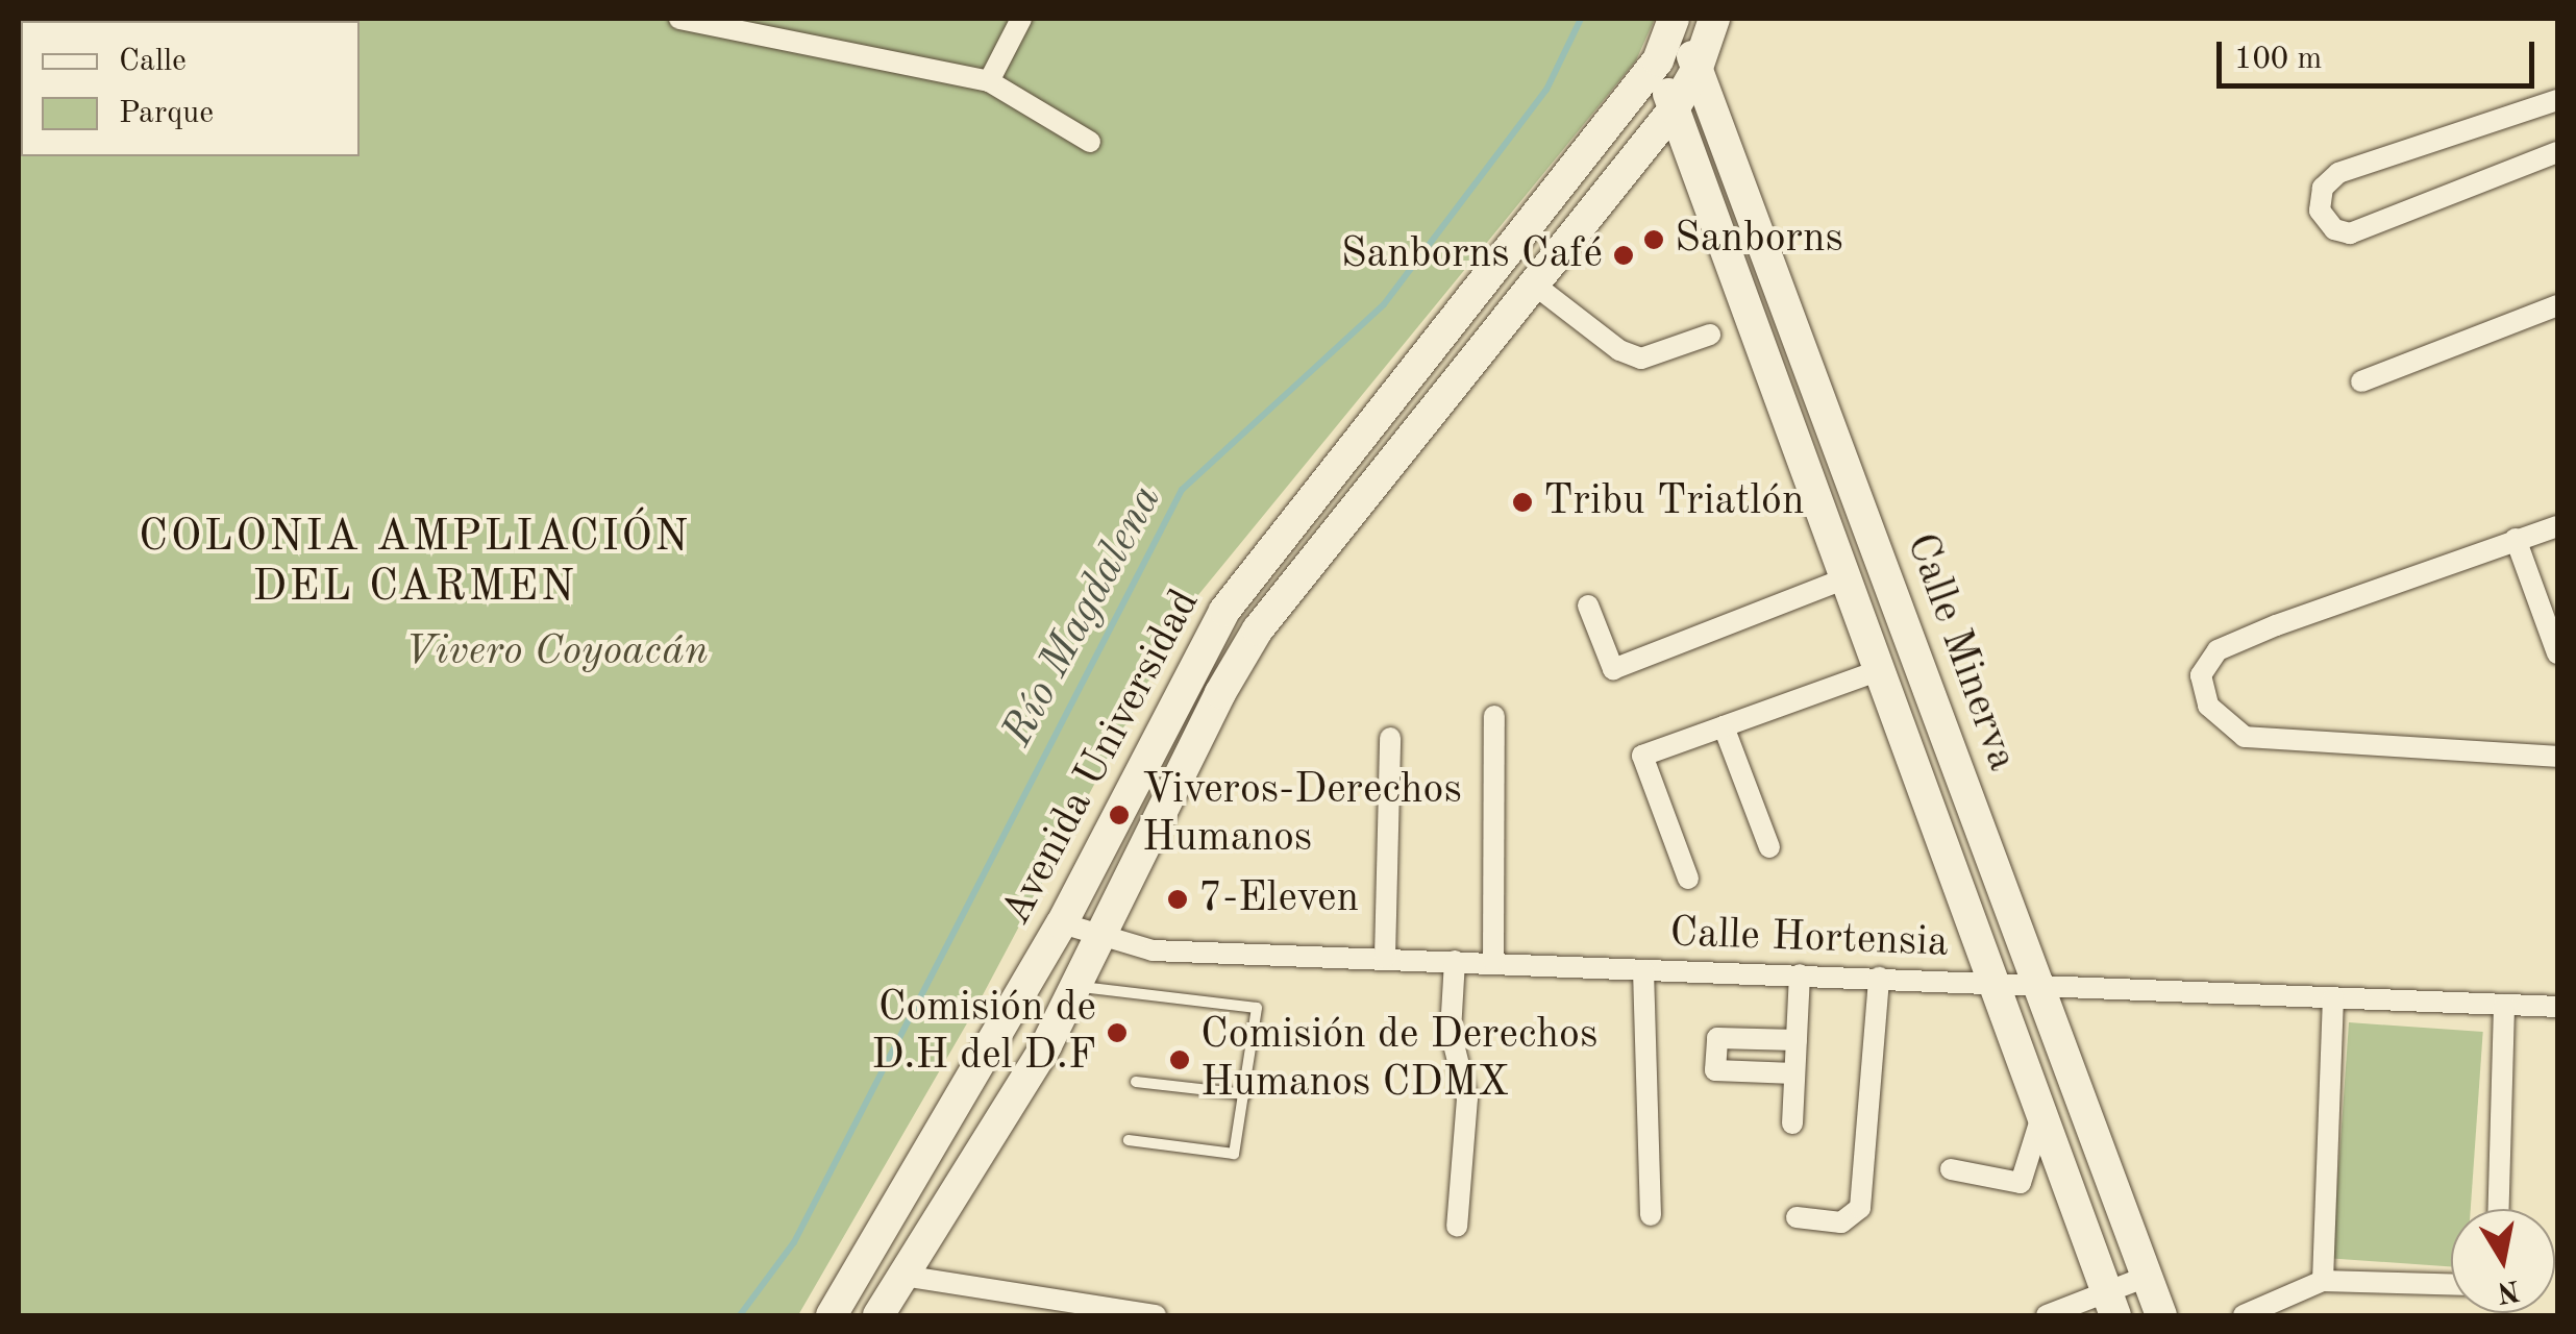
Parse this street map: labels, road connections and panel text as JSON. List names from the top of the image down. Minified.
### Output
{"streets":{"main road":["Calle Minerva","Avenida Universidad"],"street":["Calle Hortensia"]},"crossings":[["Calle Minerva","Avenida Universidad"],["Calle Minerva","Calle Hortensia"],["Avenida Universidad","Calle Hortensia"]],"districts":["COLONIA AMPLIACIÓN DEL CARMEN"],"water":["Río Magdalena"],"parks":["Vivero Coyoacán"],"places":["Sanborns","Sanborns Café","Tribu Triatlón","Viveros-Derechos Humanos","7-Eleven","Comisión de D.H del D.F","Comisión de Derechos Humanos CDMX"],"legend":["Calle","Parque"],"scale_bar":"100 m","north":"bottom"}
